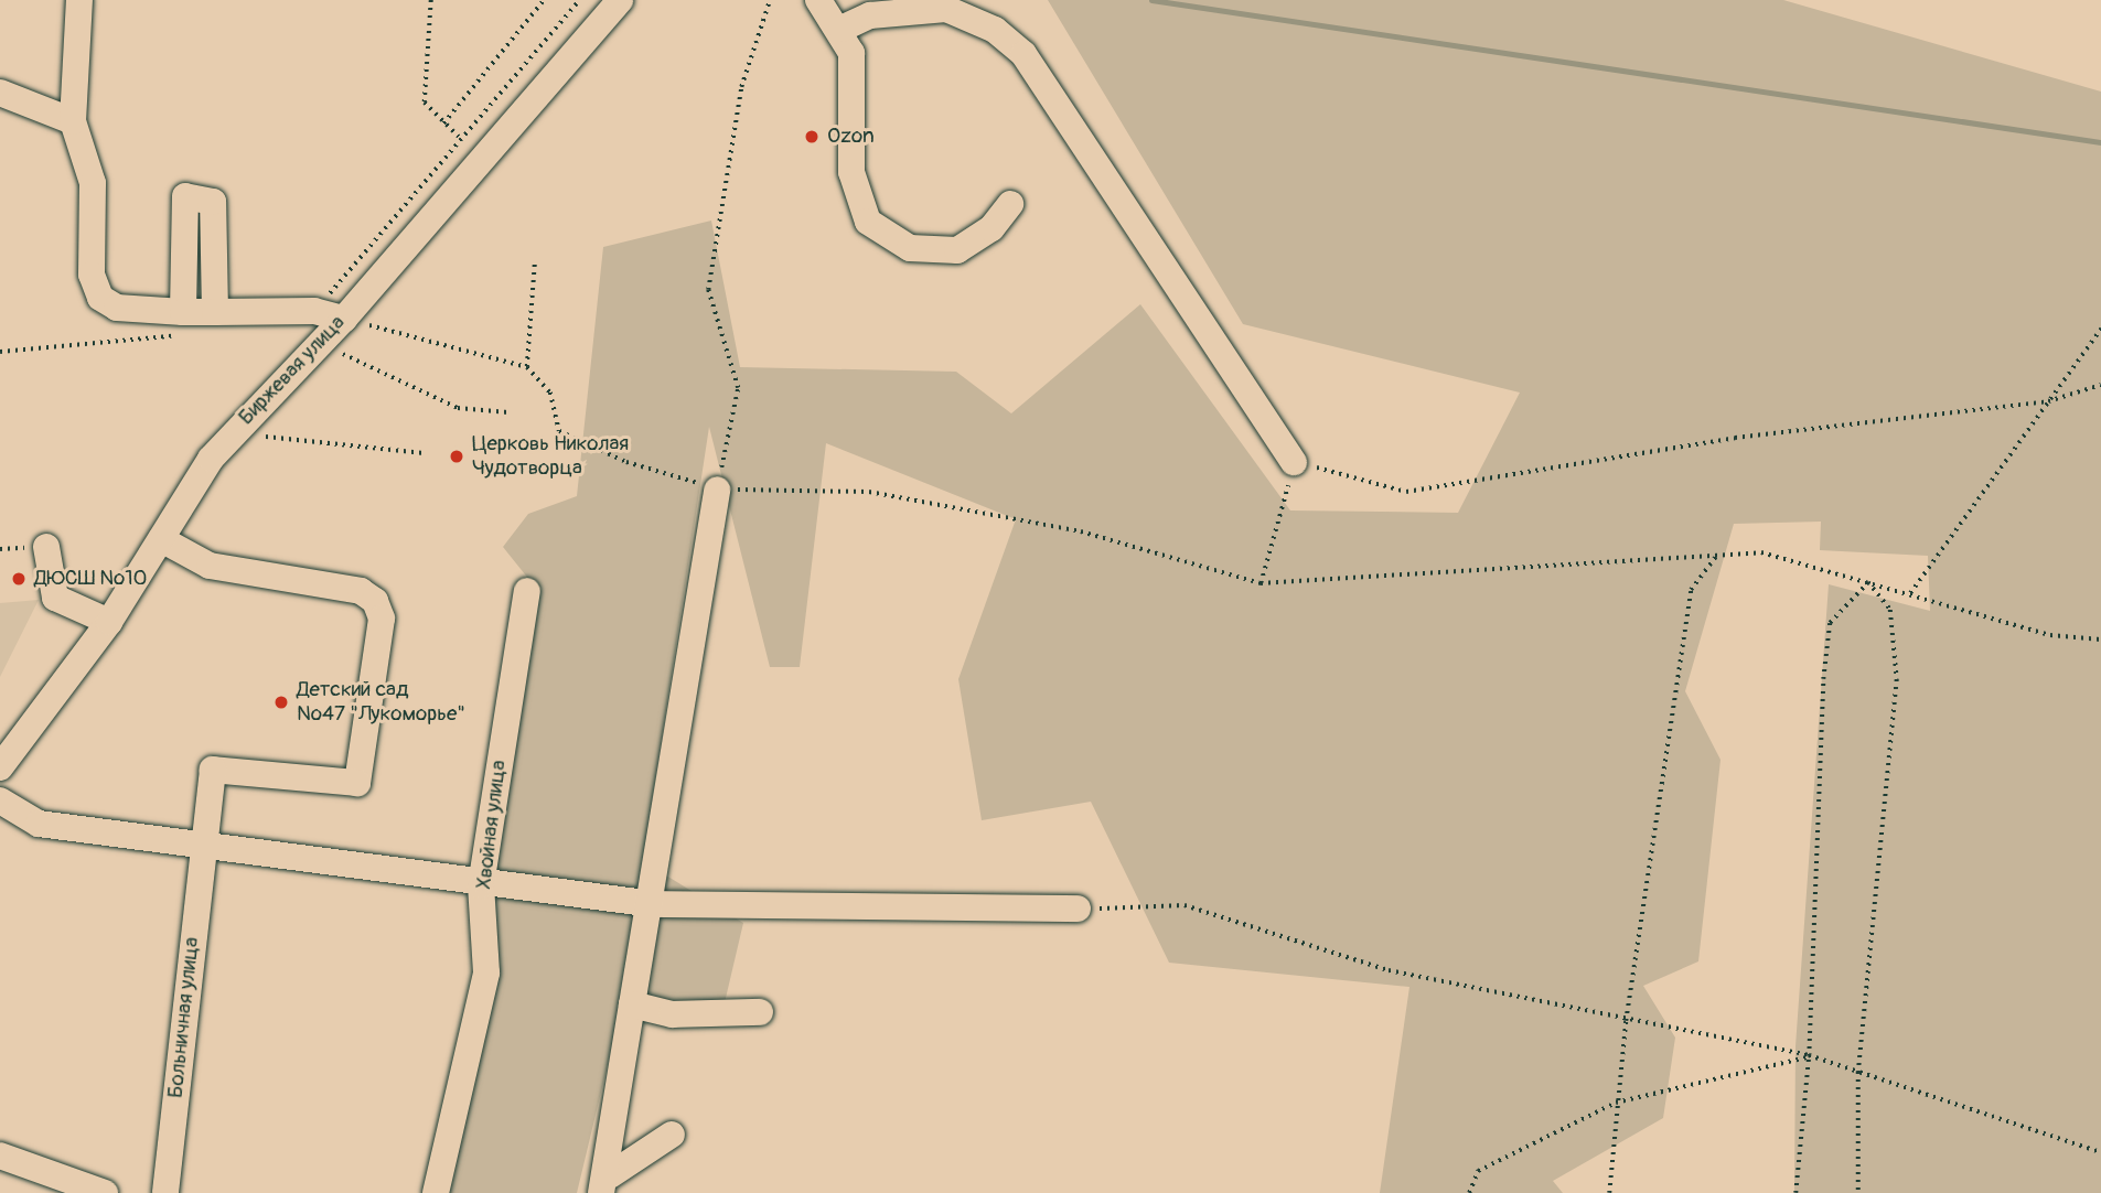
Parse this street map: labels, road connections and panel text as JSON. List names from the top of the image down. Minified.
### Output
{"streets":{"street":["Биржевая улица","Хвойная улица","Больничная улица"]},"crossings":[["Биржевая улица","Больничная улица"]],"places":["Ozon","Церковь Николая Чудотворца","ДЮСШ №10","Детский сад №47 \"Лукоморье\""]}
